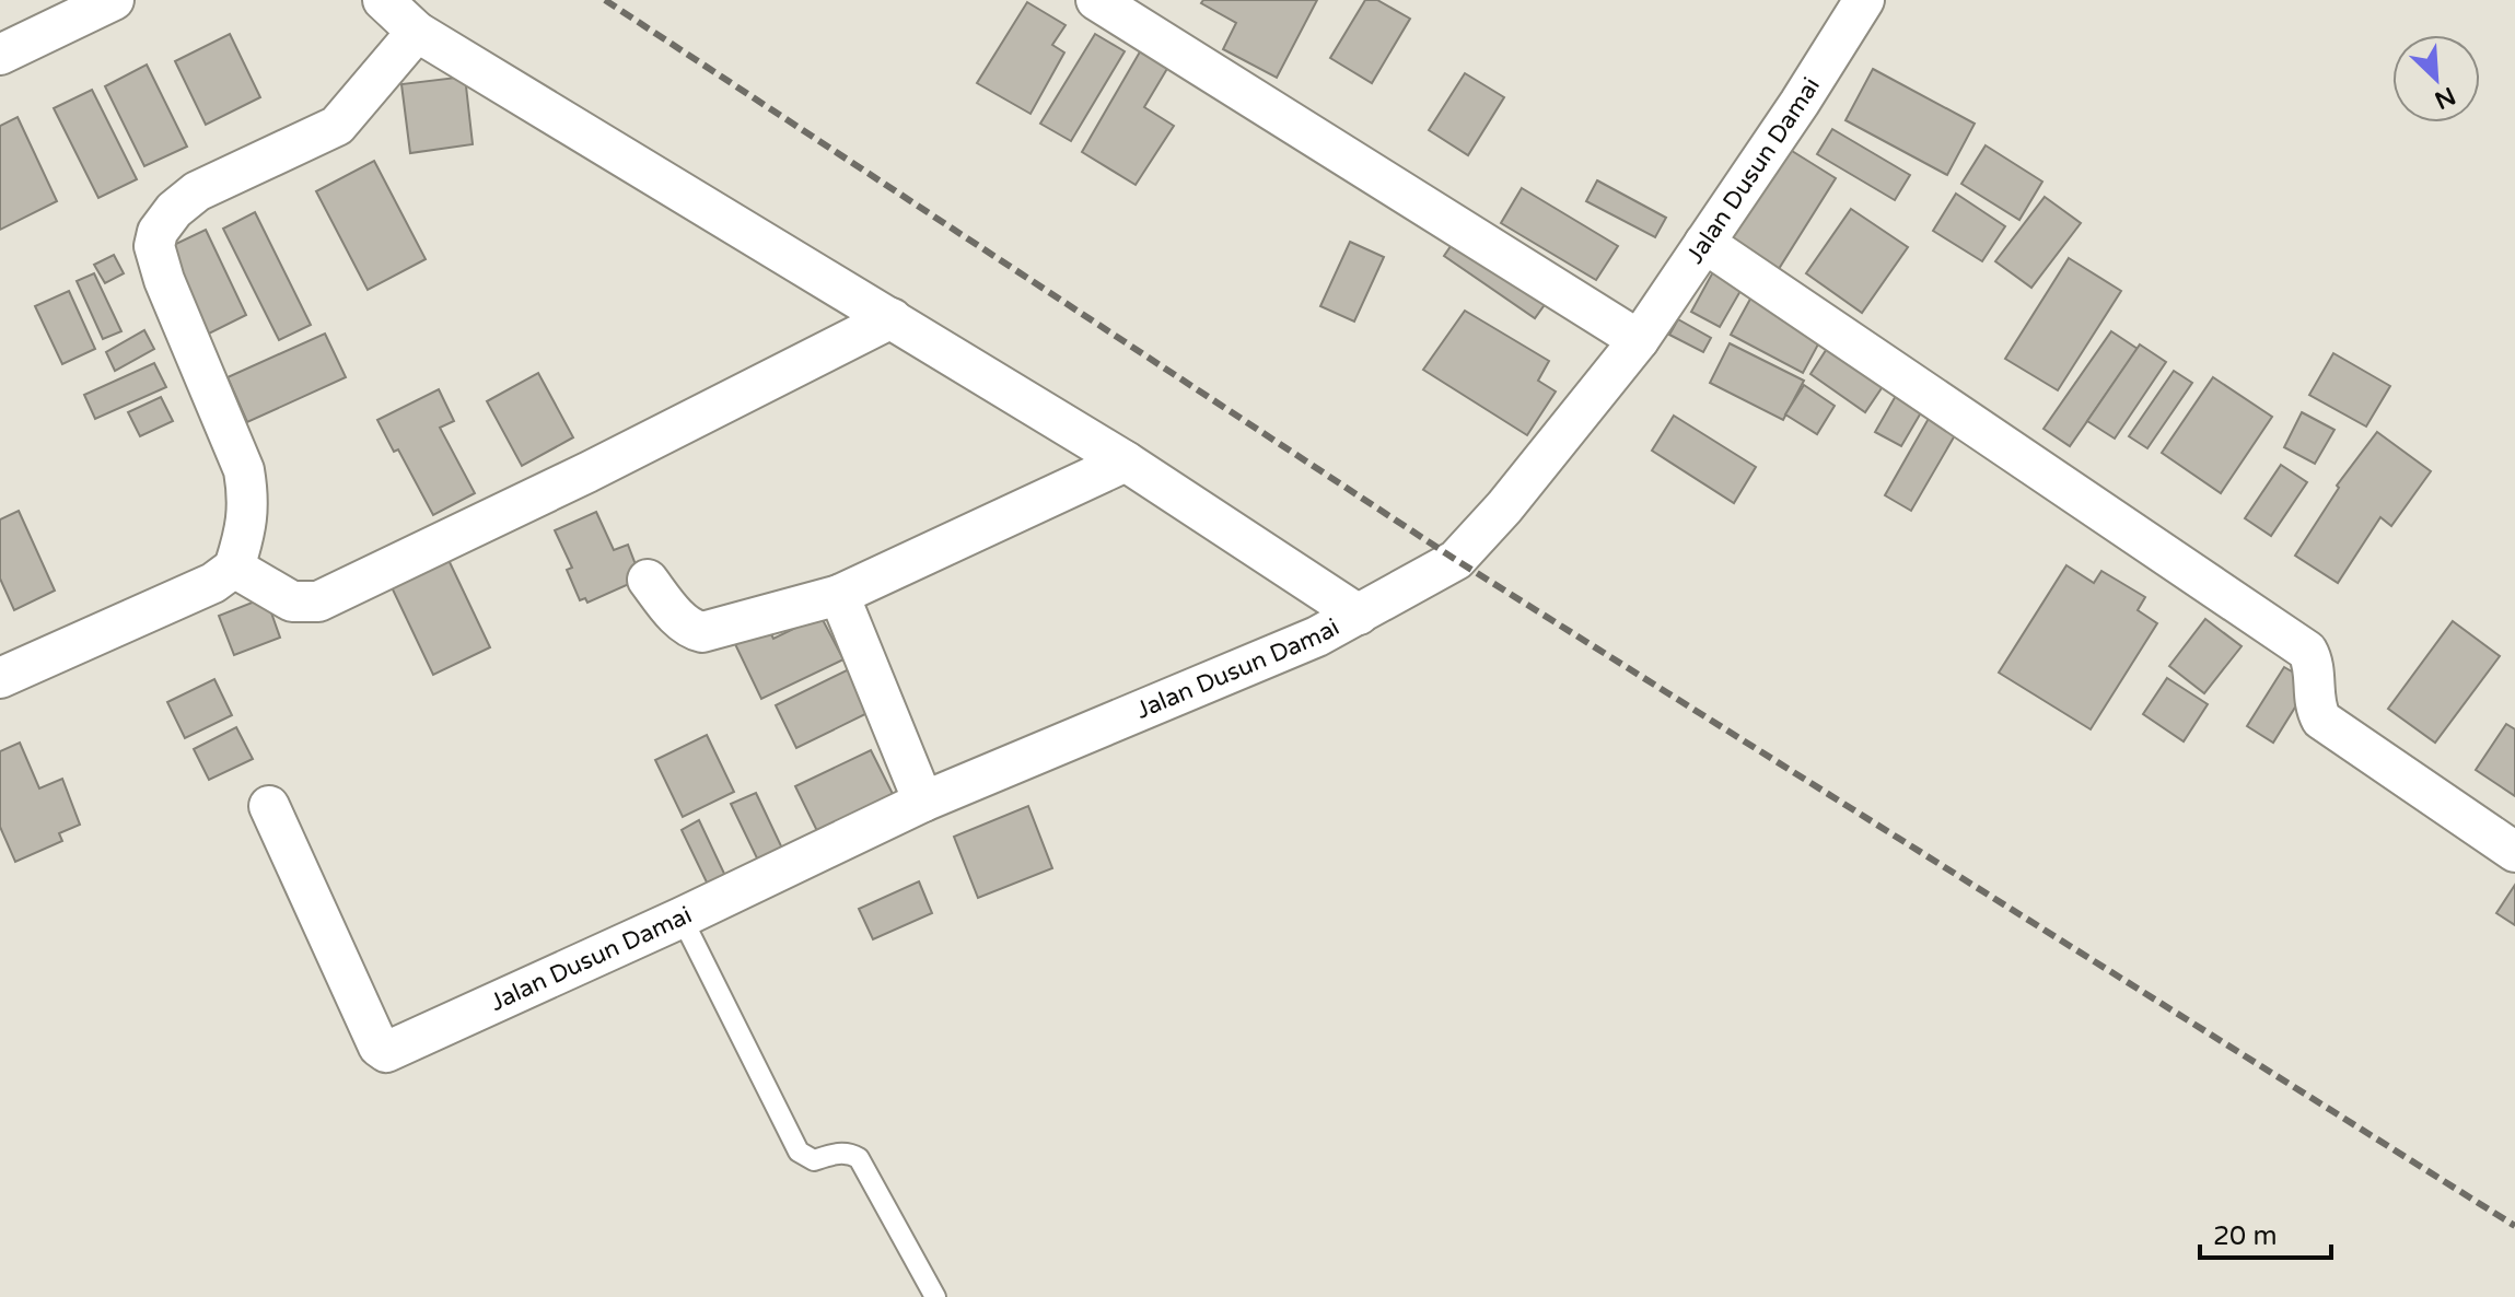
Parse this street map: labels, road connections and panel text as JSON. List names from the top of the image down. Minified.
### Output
{"streets":{"street":["Jalan Dusun Damai"]},"scale_bar":"20 m","north":"bottom right"}
